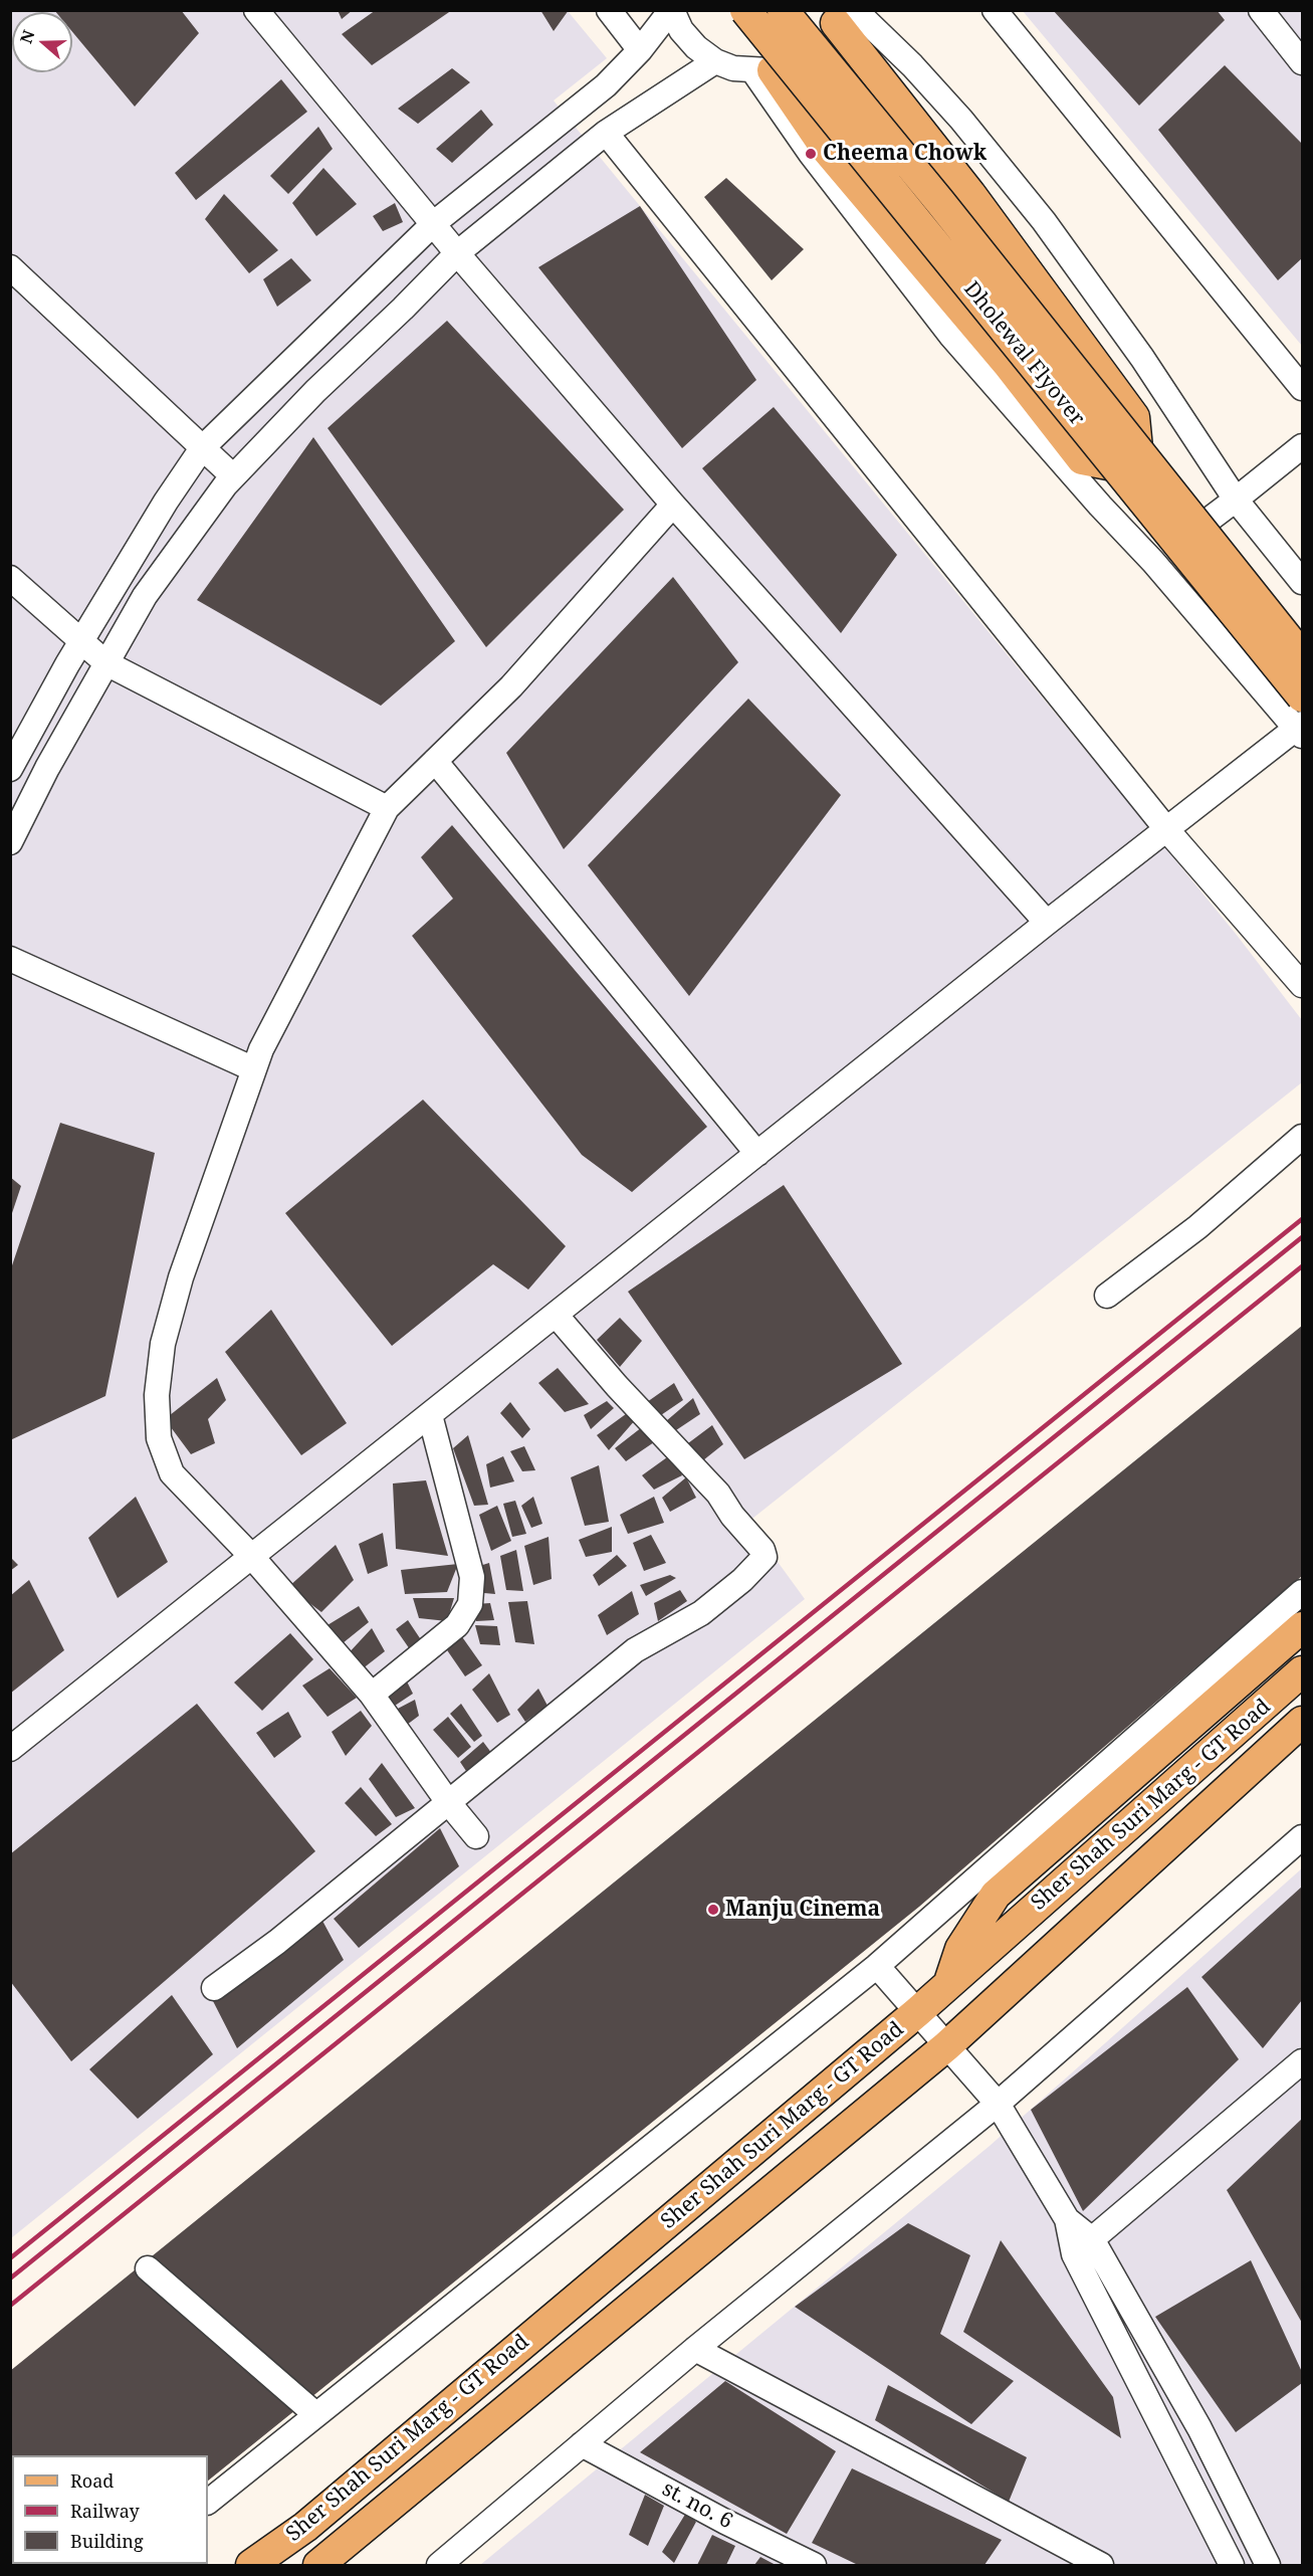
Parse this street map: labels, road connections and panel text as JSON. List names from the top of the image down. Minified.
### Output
{"streets":{"main road":["Dholewal Flyover","Sher Shah Suri Marg - GT Road"],"street":["st. no. 6"]},"places":["Cheema Chowk","Manju Cinema"],"legend":["Road","Railway","Building"],"north":"left"}
